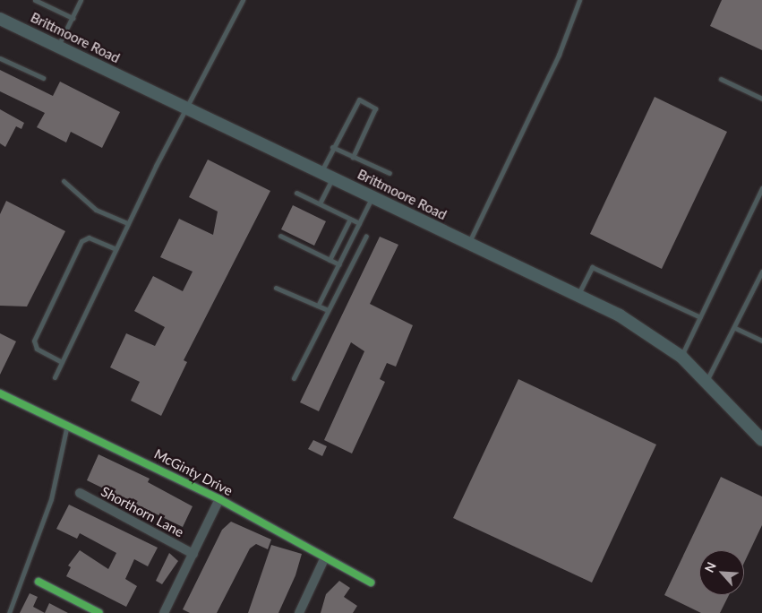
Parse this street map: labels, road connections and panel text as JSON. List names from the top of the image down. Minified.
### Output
{"streets":{"main road":["Brittmoore Road"],"street":["McGinty Drive","Shorthorn Lane"]},"north":"top left"}
